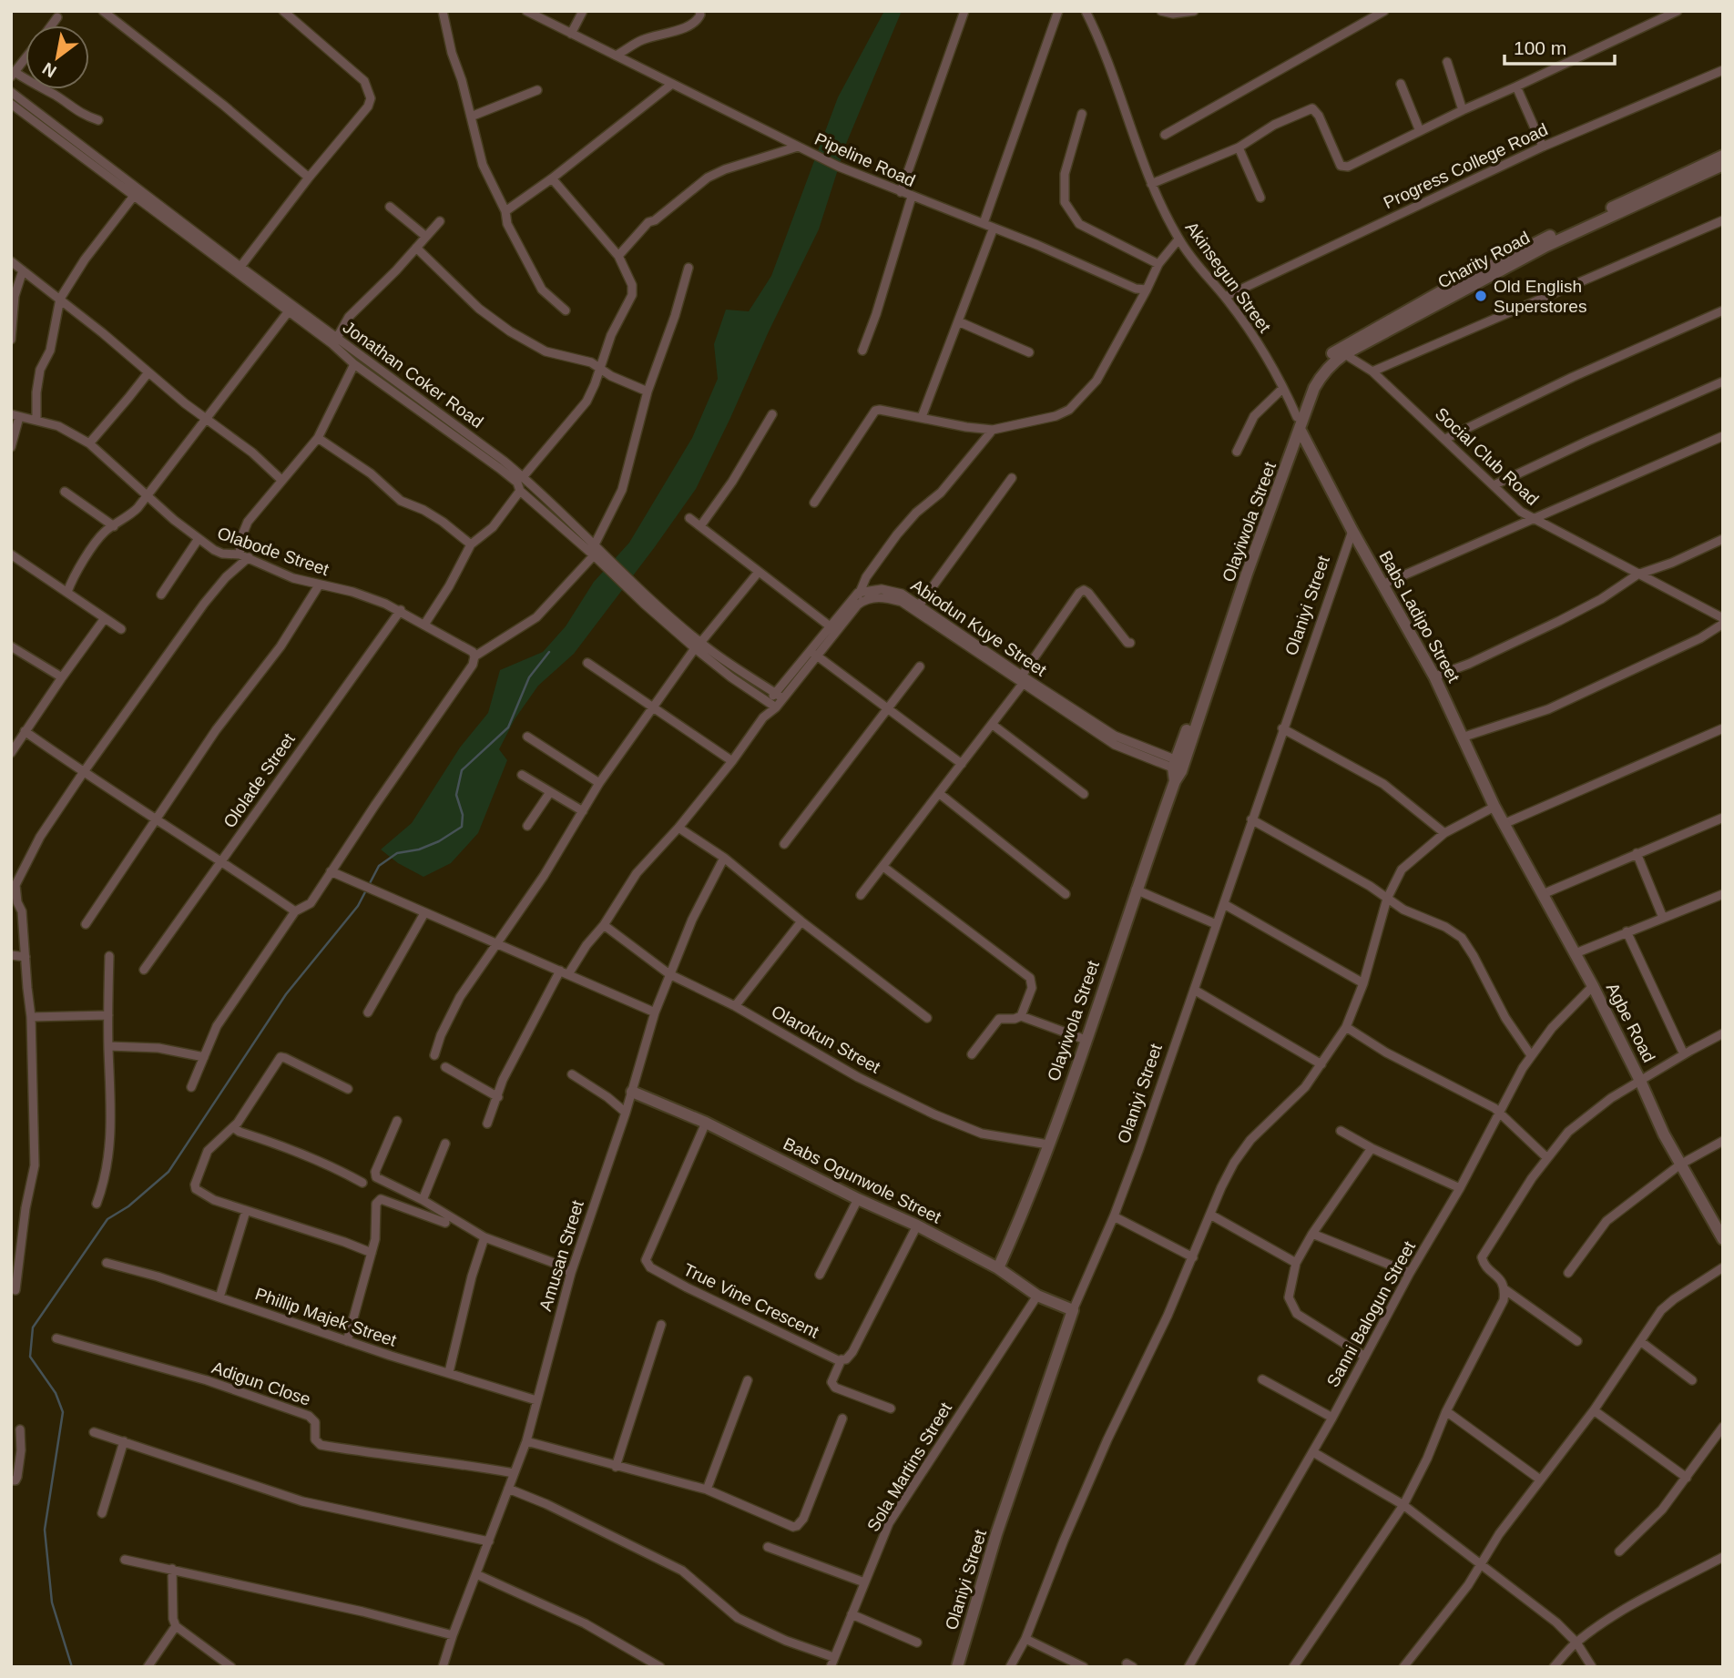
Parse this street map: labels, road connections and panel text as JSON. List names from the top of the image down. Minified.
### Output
{"streets":{"street":["Pipeline Road","Progress College Road","Charity Road","Akinsegun Street","Jonathan Coker Road","Social Club Road","Olayiwola Street","Olabode Street","Olaniyi Street","Babs Ladipo Street","Abiodun Kuye Street","Ololade Street","Agbe Road","Olarokun Street","Babs Ogunwole Street","Amusan Street","True Vine Crescent","Sanni Balogun Street","Phillip Majek Street","Adigun Close","Sola Martins Street"]},"crossings":[["Progress College Road","Akinsegun Street"],["Charity Road","Akinsegun Street"],["Charity Road","Social Club Road"],["Charity Road","Olayiwola Street"],["Charity Road","Babs Ladipo Street"],["Akinsegun Street","Olayiwola Street"],["Akinsegun Street","Babs Ladipo Street"],["Olayiwola Street","Babs Ladipo Street"],["Olayiwola Street","Abiodun Kuye Street"],["Olayiwola Street","Olarokun Street"],["Olayiwola Street","Babs Ogunwole Street"],["Olabode Street","Ololade Street"],["Olaniyi Street","Babs Ladipo Street"],["Olaniyi Street","Babs Ogunwole Street"],["Babs Ladipo Street","Agbe Road"],["Agbe Road","Sanni Balogun Street"],["Olarokun Street","Amusan Street"],["Babs Ogunwole Street","Amusan Street"],["Babs Ogunwole Street","True Vine Crescent"],["Babs Ogunwole Street","Sola Martins Street"],["Amusan Street","Phillip Majek Street"],["Amusan Street","Adigun Close"]],"places":["Old English Superstores"],"scale_bar":"100 m","north":"bottom left"}
